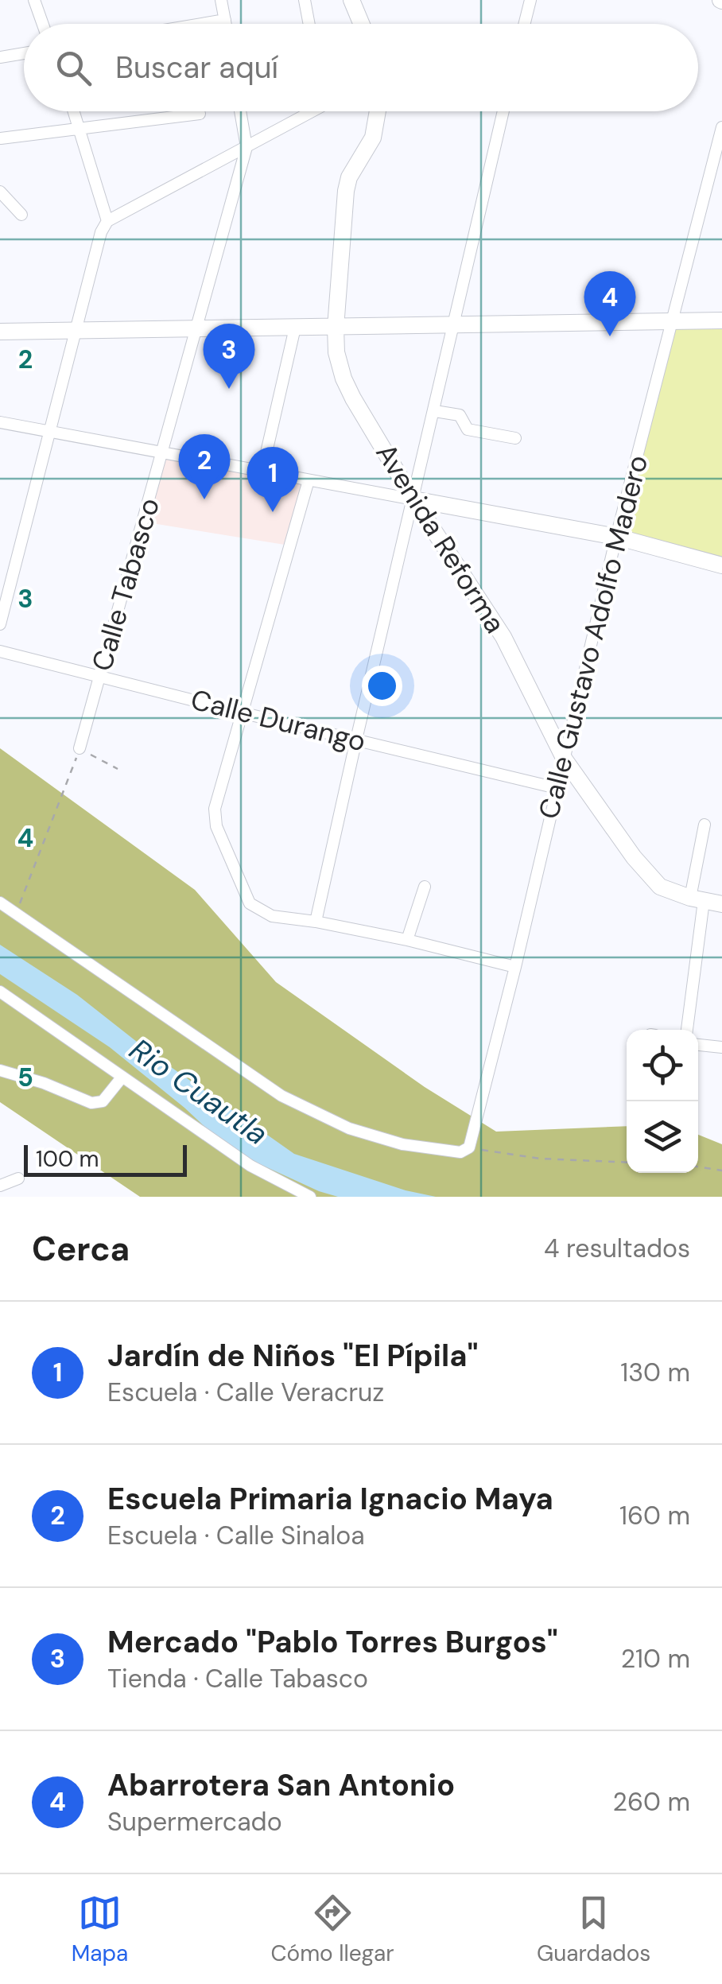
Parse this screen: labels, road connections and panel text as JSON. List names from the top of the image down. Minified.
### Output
{"streets":{"street":["Avenida Reforma","Calle Tabasco","Calle Gustavo Adolfo Madero","Calle Durango"]},"crossings":[["Avenida Reforma","Calle Gustavo Adolfo Madero"],["Calle Tabasco","Calle Durango"],["Calle Gustavo Adolfo Madero","Calle Durango"]],"water":["Rio Cuautla"],"scale_bar":"100 m","page":{"search":"Buscar aquí","pins":["4","3","2","1"],"scale":"100 m","heading":["Cerca","4 resultados"],"list":[{"mark":"1","name":"Jardín de Niños \"El Pípila\"","note":"Escuela · Calle Veracruz","value":"130 m"},{"mark":"2","name":"Escuela Primaria Ignacio Maya","note":"Escuela · Calle Sinaloa","value":"160 m"},{"mark":"3","name":"Mercado \"Pablo Torres Burgos\"","note":"Tienda · Calle Tabasco","value":"210 m"},{"mark":"4","name":"Abarrotera San Antonio","note":"Supermercado","value":"260 m"}],"nav":["Mapa","Cómo llegar","Guardados"]},"grid":{"rows":["2","3","4","5"]}}
